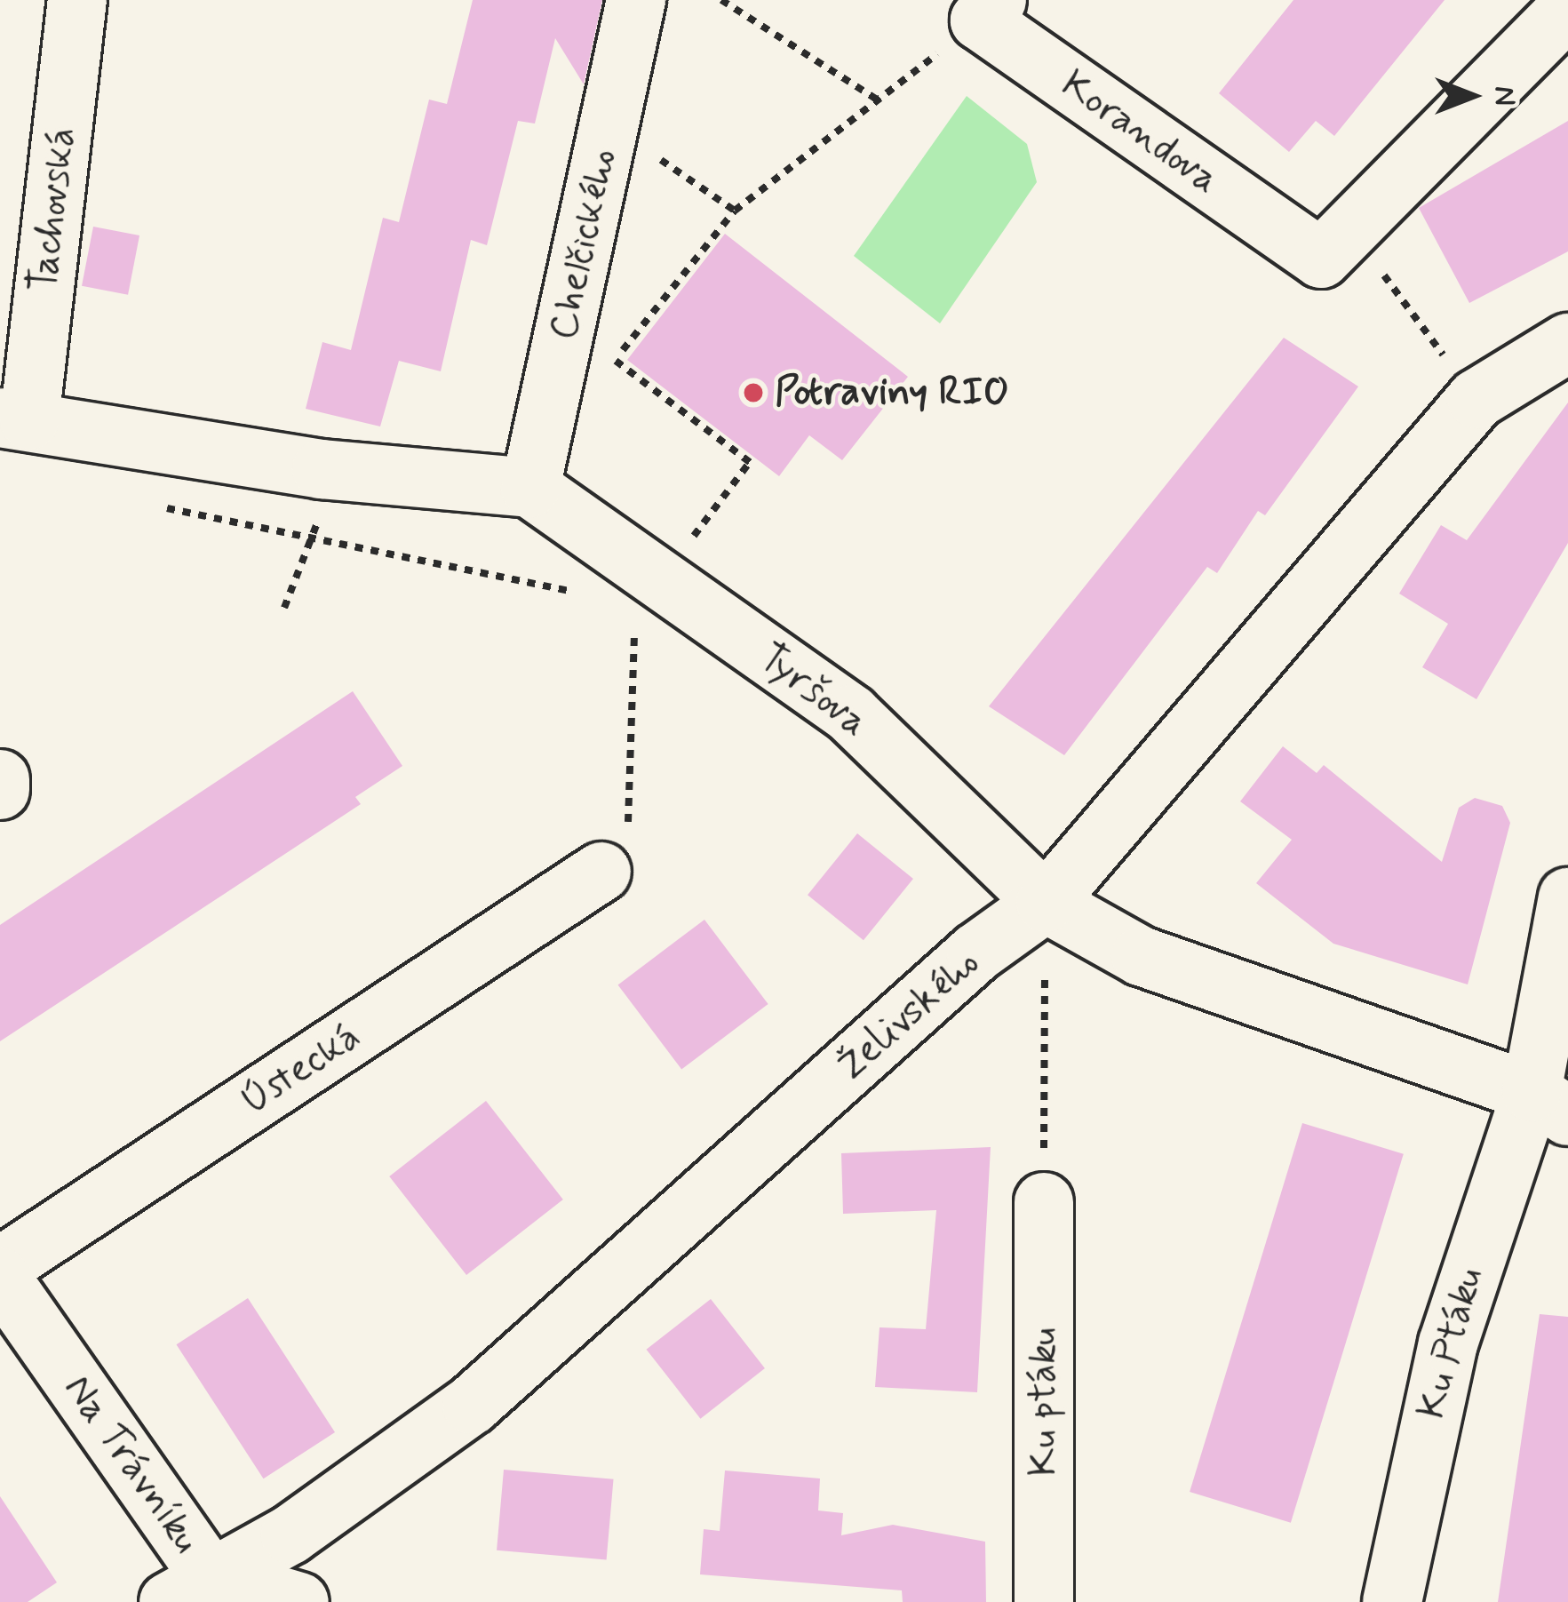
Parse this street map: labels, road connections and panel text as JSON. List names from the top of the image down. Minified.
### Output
{"streets":{"street":["Korandova","Tachovská","Chelčického","Tyršova","Želivského","Ústecká","Ku Ptáku","Ku ptáku","Na Trávníku"]},"crossings":[["Tachovská","Tyršova"],["Chelčického","Tyršova"],["Tyršova","Želivského"],["Tyršova","Ku Ptáku"],["Želivského","Na Trávníku"]],"places":["Potraviny RIO"],"north":"right"}
